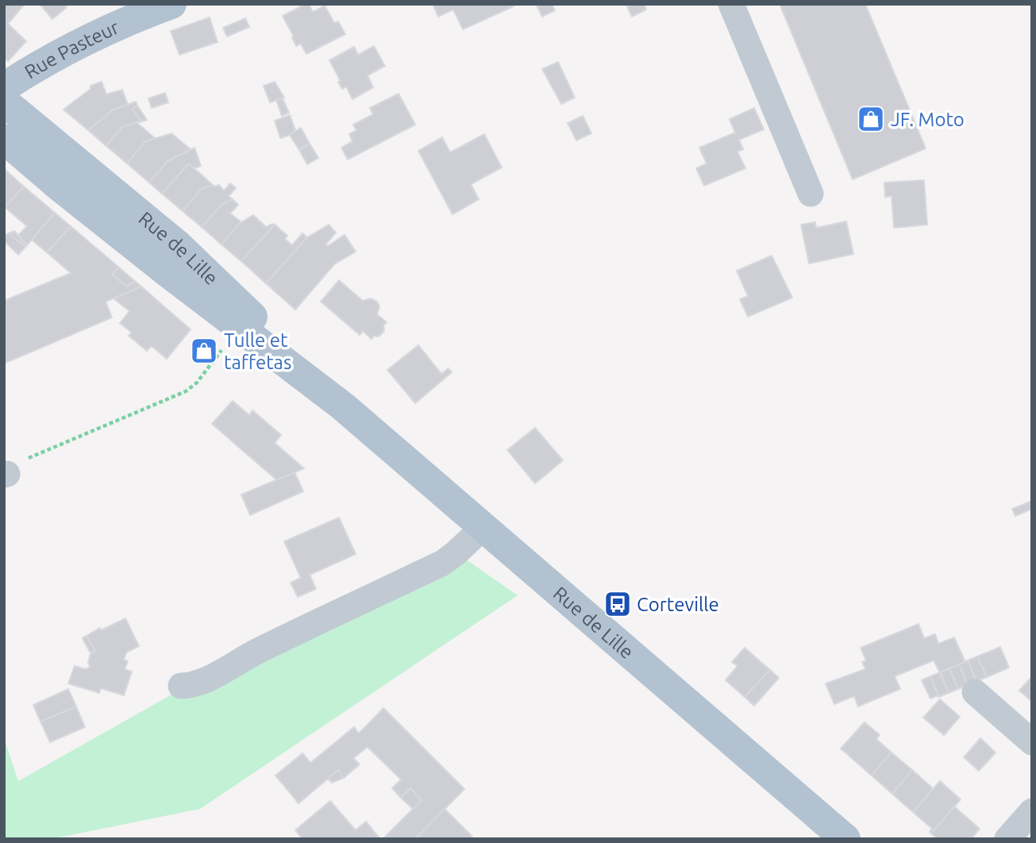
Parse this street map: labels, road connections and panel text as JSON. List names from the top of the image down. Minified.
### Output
{"streets":{"main road":["Rue Pasteur","Rue de Lille"]},"places":{"shop":["JF. Moto","Tulle et taffetas"],"bus stop":["Corteville"]}}
